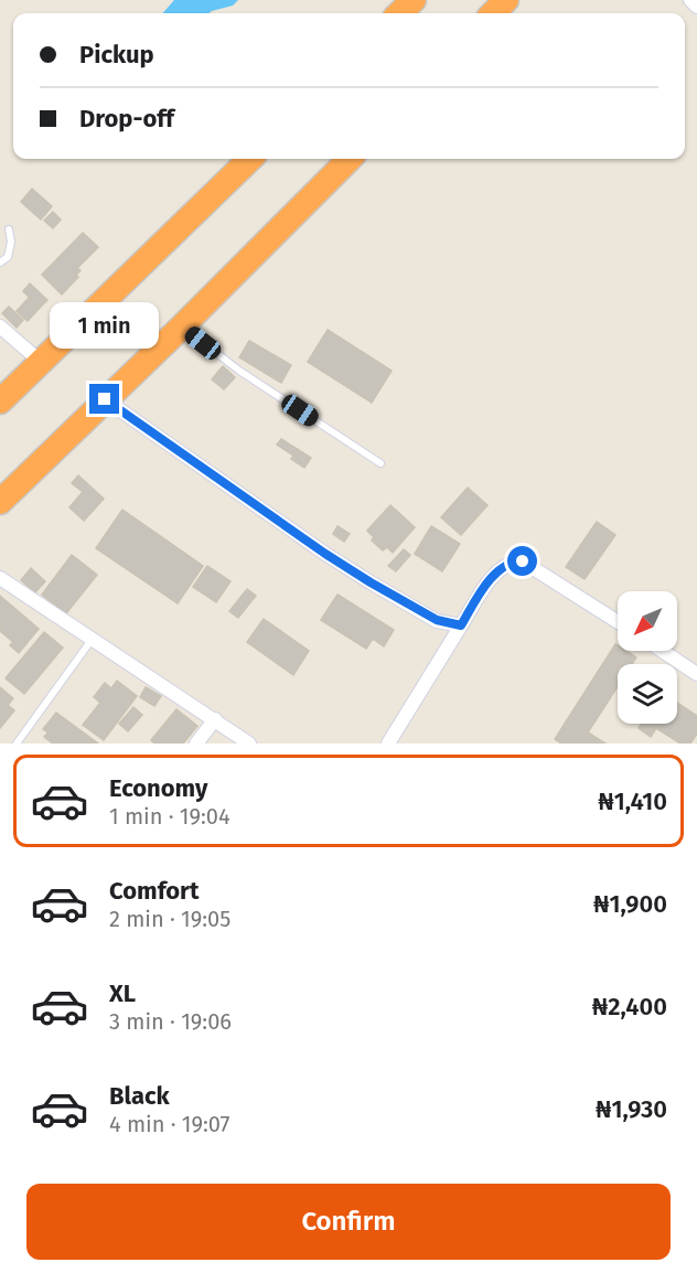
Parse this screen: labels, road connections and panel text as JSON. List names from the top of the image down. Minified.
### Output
{"north":"bottom left","page":{"banner":["Pickup","Drop-off"],"bubble":"1 min","list":[{"name":"Economy","note":"1 min · 19:04","value":"₦1,410"},{"name":"Comfort","note":"2 min · 19:05","value":"₦1,900"},{"name":"XL","note":"3 min · 19:06","value":"₦2,400"},{"name":"Black","note":"4 min · 19:07","value":"₦1,930"}],"buttons":"Confirm"}}
